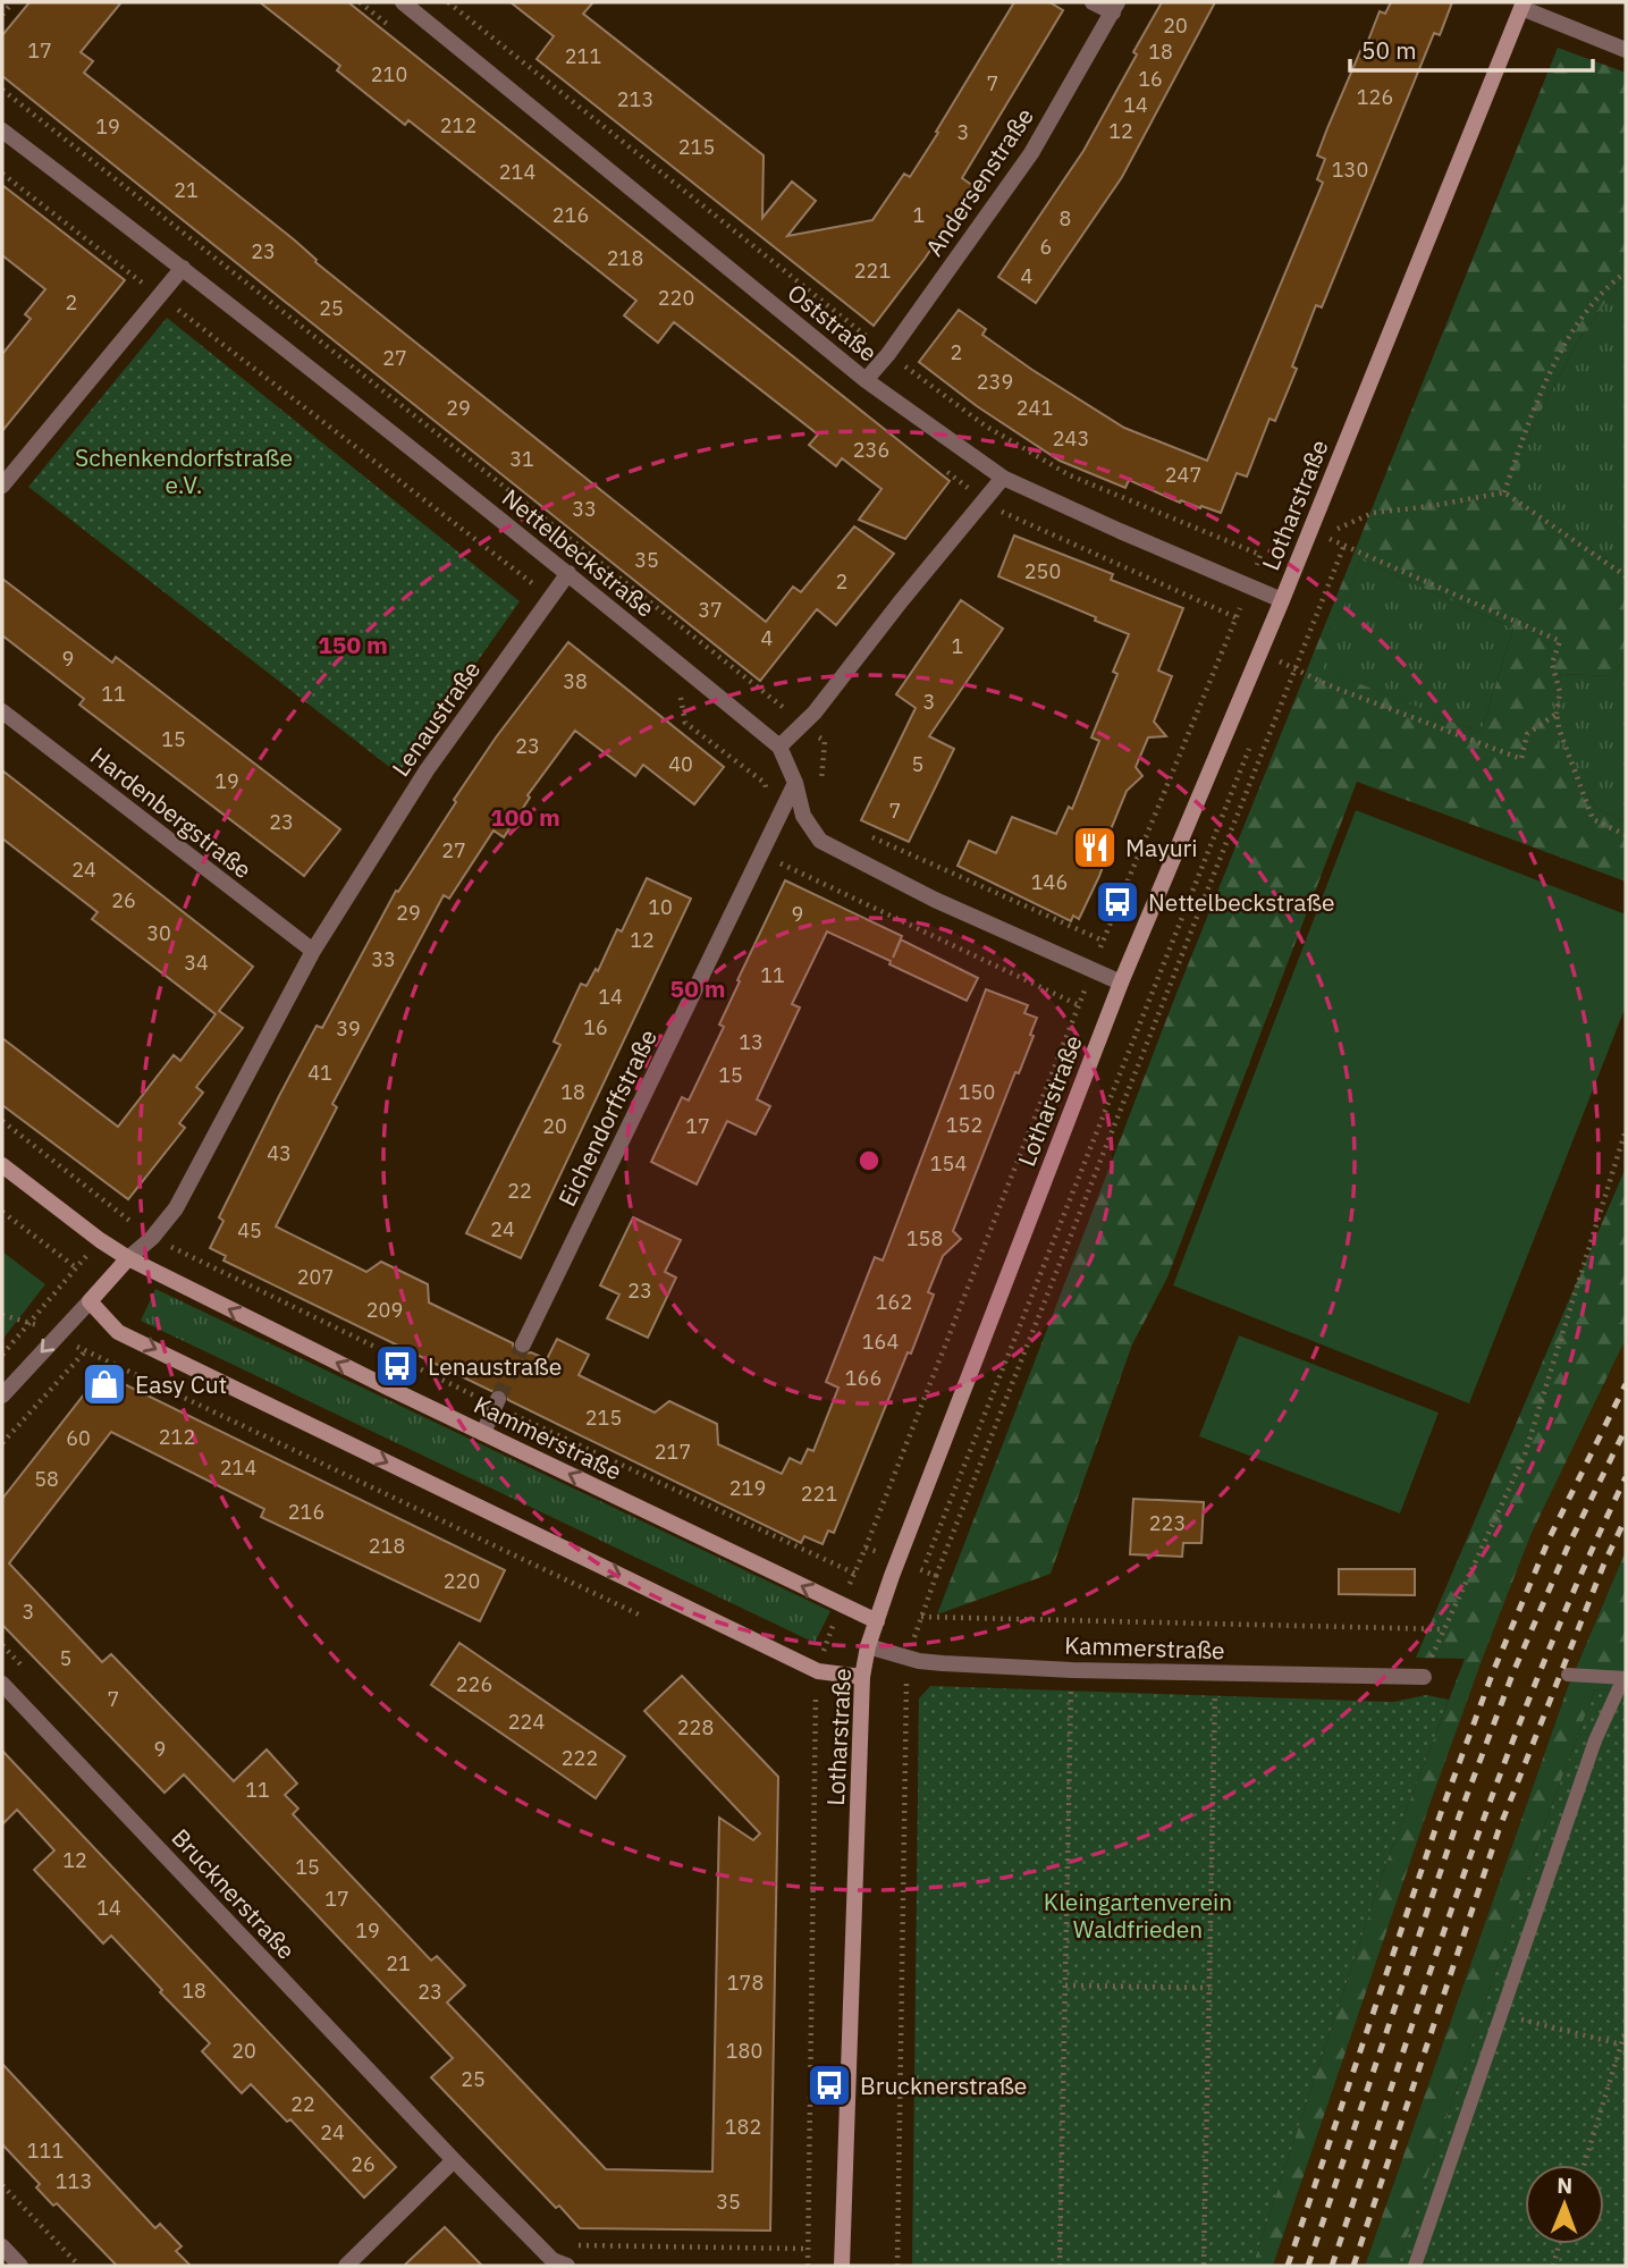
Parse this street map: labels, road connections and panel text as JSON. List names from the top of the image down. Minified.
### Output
{"streets":{"street":["Andersenstraße","Oststraße","Lotharstraße","Nettelbeckstraße","Lenaustraße","Hardenbergstraße","Eichendorffstraße","Kammerstraße","Brucknerstraße"]},"crossings":[["Andersenstraße","Oststraße"],["Oststraße","Lotharstraße"],["Lotharstraße","Nettelbeckstraße"],["Lotharstraße","Kammerstraße"],["Nettelbeckstraße","Lenaustraße"],["Nettelbeckstraße","Eichendorffstraße"],["Lenaustraße","Hardenbergstraße"],["Lenaustraße","Kammerstraße"]],"parks":["Schenkendorfstraße e.V.","Kleingartenverein Waldfrieden"],"places":{"restaurant":["Mayuri"],"bus stop":["Nettelbeckstraße","Lenaustraße","Brucknerstraße"],"shop":["Easy Cut"]},"house_numbers":["20","17","18","211","210","16","7","126","213","14","212","19","12","3","215","130","214","21","216","1","8","6","23","218","221","4","220","2","25","2","27","239","29","241","243","236","31","247","33","35","250","2","37","4","1","9","38","11","3","15","23","40","5","19","7","23","27","24","146","26","10","29","9","30","12","33","34","11","14","16","39","13","41","15","18","150","152","20","17","43","154","22","24","45","158","207","23","162","209","164","166","215","212","60","217","214","58","219","221","216","223","218","220","3","5","226","7","224","228","9","222","11","12","15","17","14","19","21","178","18","23","20","180","25","22","182","24","111","26","113","35"],"scale_bar":"50 m","north":"top","rings":["150 m","100 m","50 m"]}
